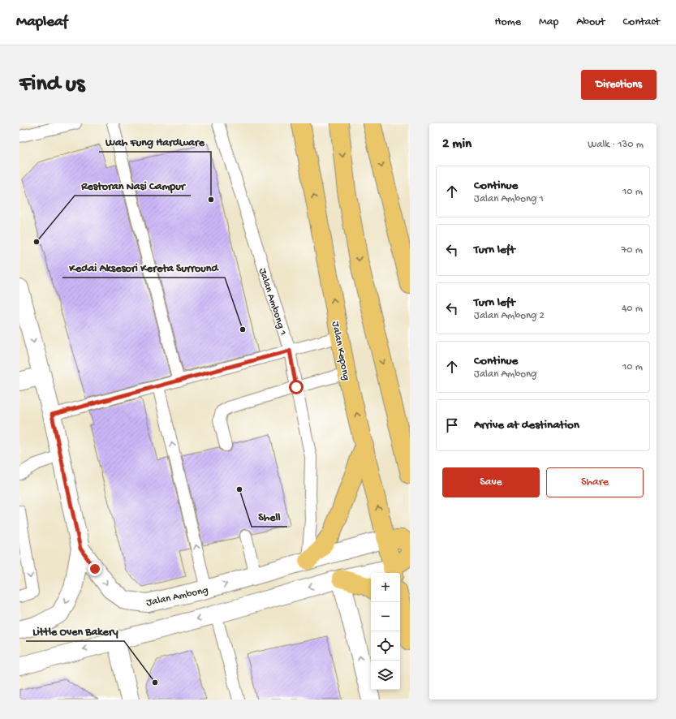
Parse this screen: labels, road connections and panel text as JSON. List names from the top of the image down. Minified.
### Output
{"streets":{"main road":["Jalan Kepong"],"street":["Jalan Ambong"],"lane":["Jalan Ambong 1"]},"crossings":[["Jalan Ambong 1","Jalan Ambong"],["Jalan Kepong","Jalan Ambong"]],"places":["Wah Fung Hardware","Restoran Nasi Campur","Kedai Aksesori Kereta Surround","Shell","Little Oven Bakery"],"page":{"header":"Mapleaf","nav":["Home","Map","About","Contact"],"buttons":["Directions",["Save","Share"]],"title":"Find us","heading":["2 min","Walk · 130 m"],"list":[["Continue","Jalan Ambong 1","10 m"],["Turn left","70 m"],["Turn left","Jalan Ambong 2","40 m"],["Continue","Jalan Ambong","10 m"],"Arrive at destination"],"map_buttons":["+","−"]}}
